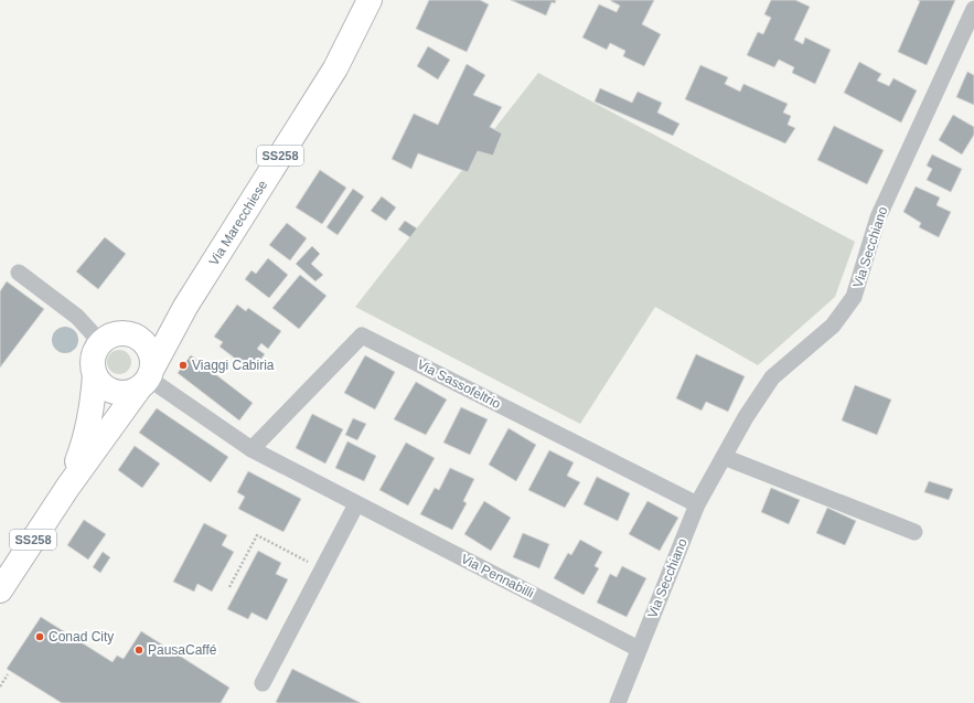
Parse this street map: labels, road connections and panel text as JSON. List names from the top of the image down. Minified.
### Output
{"streets":{"main road":["SS258","Via Marecchiese"],"street":["Via Secchiano","Via Sassofeltrio","Via Pennabilli"]},"crossings":[["Via Marecchiese","Via Pennabilli"],["Via Secchiano","Via Sassofeltrio"],["Via Secchiano","Via Pennabilli"],["Via Sassofeltrio","Via Pennabilli"]],"places":["Viaggi Cabiria","Conad City","PausaCaffé"]}
